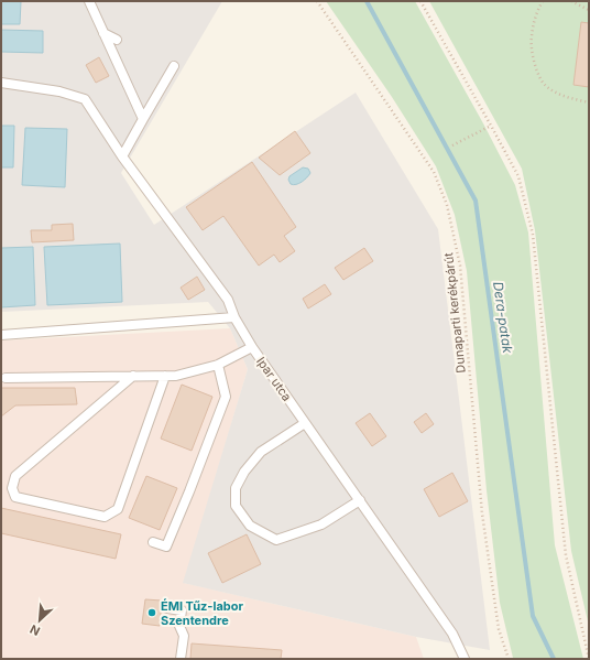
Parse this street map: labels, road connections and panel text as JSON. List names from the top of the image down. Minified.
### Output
{"streets":{"lane":["Ipar utca"],"path":["Dunaparti kerékpárút"]},"water":["Dera-patak"],"places":["ÉMI Tűz-labor Szentendre"],"north":"bottom left"}
